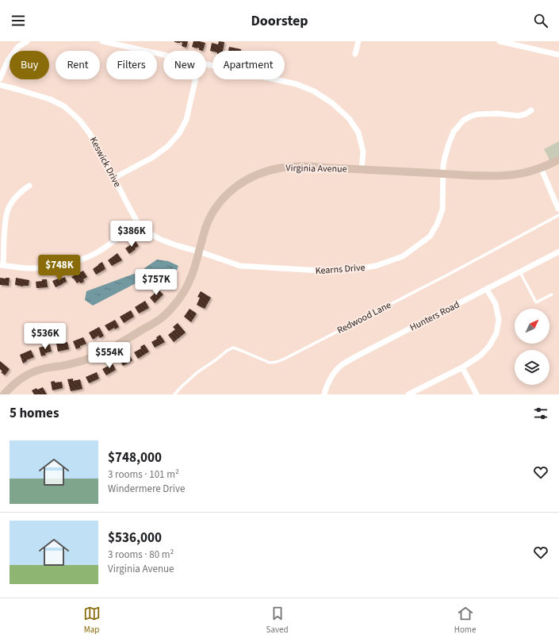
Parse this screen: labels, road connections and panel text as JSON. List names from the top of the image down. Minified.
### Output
{"streets":{"street":["Keswick Drive","Virginia Avenue","Kearns Drive","Hunters Road"],"lane":["Redwood Lane"]},"crossings":[["Keswick Drive","Virginia Avenue"],["Keswick Drive","Kearns Drive"],["Virginia Avenue","Kearns Drive"]],"north":"top right","page":{"header":"Doorstep","chip":["Buy","Rent","Filters","New","Apartment"],"price":["$386K","$748K","$757K","$536K","$554K"],"heading":"5 homes","list":[{"name":"$748,000","note":"3 rooms · 101 m² · Windermere Drive"},{"name":"$536,000","note":"3 rooms · 80 m² · Virginia Avenue"}],"tabs":["Map","Saved","Home"]}}
